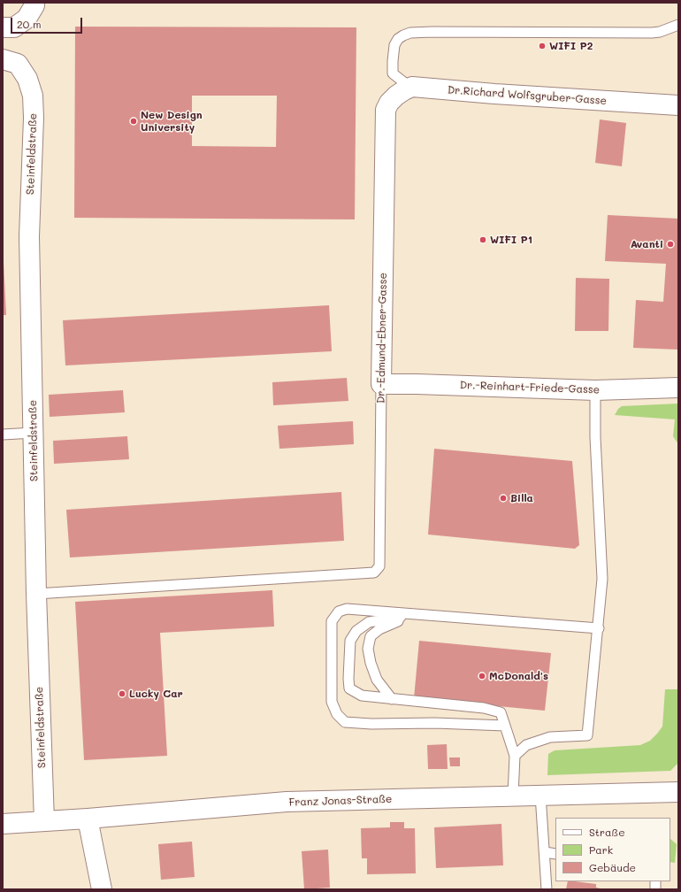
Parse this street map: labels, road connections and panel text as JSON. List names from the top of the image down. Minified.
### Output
{"streets":{"street":["Dr.Richard Wolfsgruber-Gasse","Steinfeldstraße","Dr.-Edmund-Ebner-Gasse","Dr.-Reinhart-Friede-Gasse","Franz Jonas-Straße"]},"crossings":[["Dr.Richard Wolfsgruber-Gasse","Dr.-Edmund-Ebner-Gasse"],["Steinfeldstraße","Dr.-Edmund-Ebner-Gasse"],["Steinfeldstraße","Franz Jonas-Straße"],["Dr.-Edmund-Ebner-Gasse","Dr.-Reinhart-Friede-Gasse"]],"places":["WIFI P2","New Design University","WIFI P1","Avanti","Billa","McDonald's","Lucky Car"],"legend":["Straße","Park","Gebäude"],"scale_bar":"20 m"}
